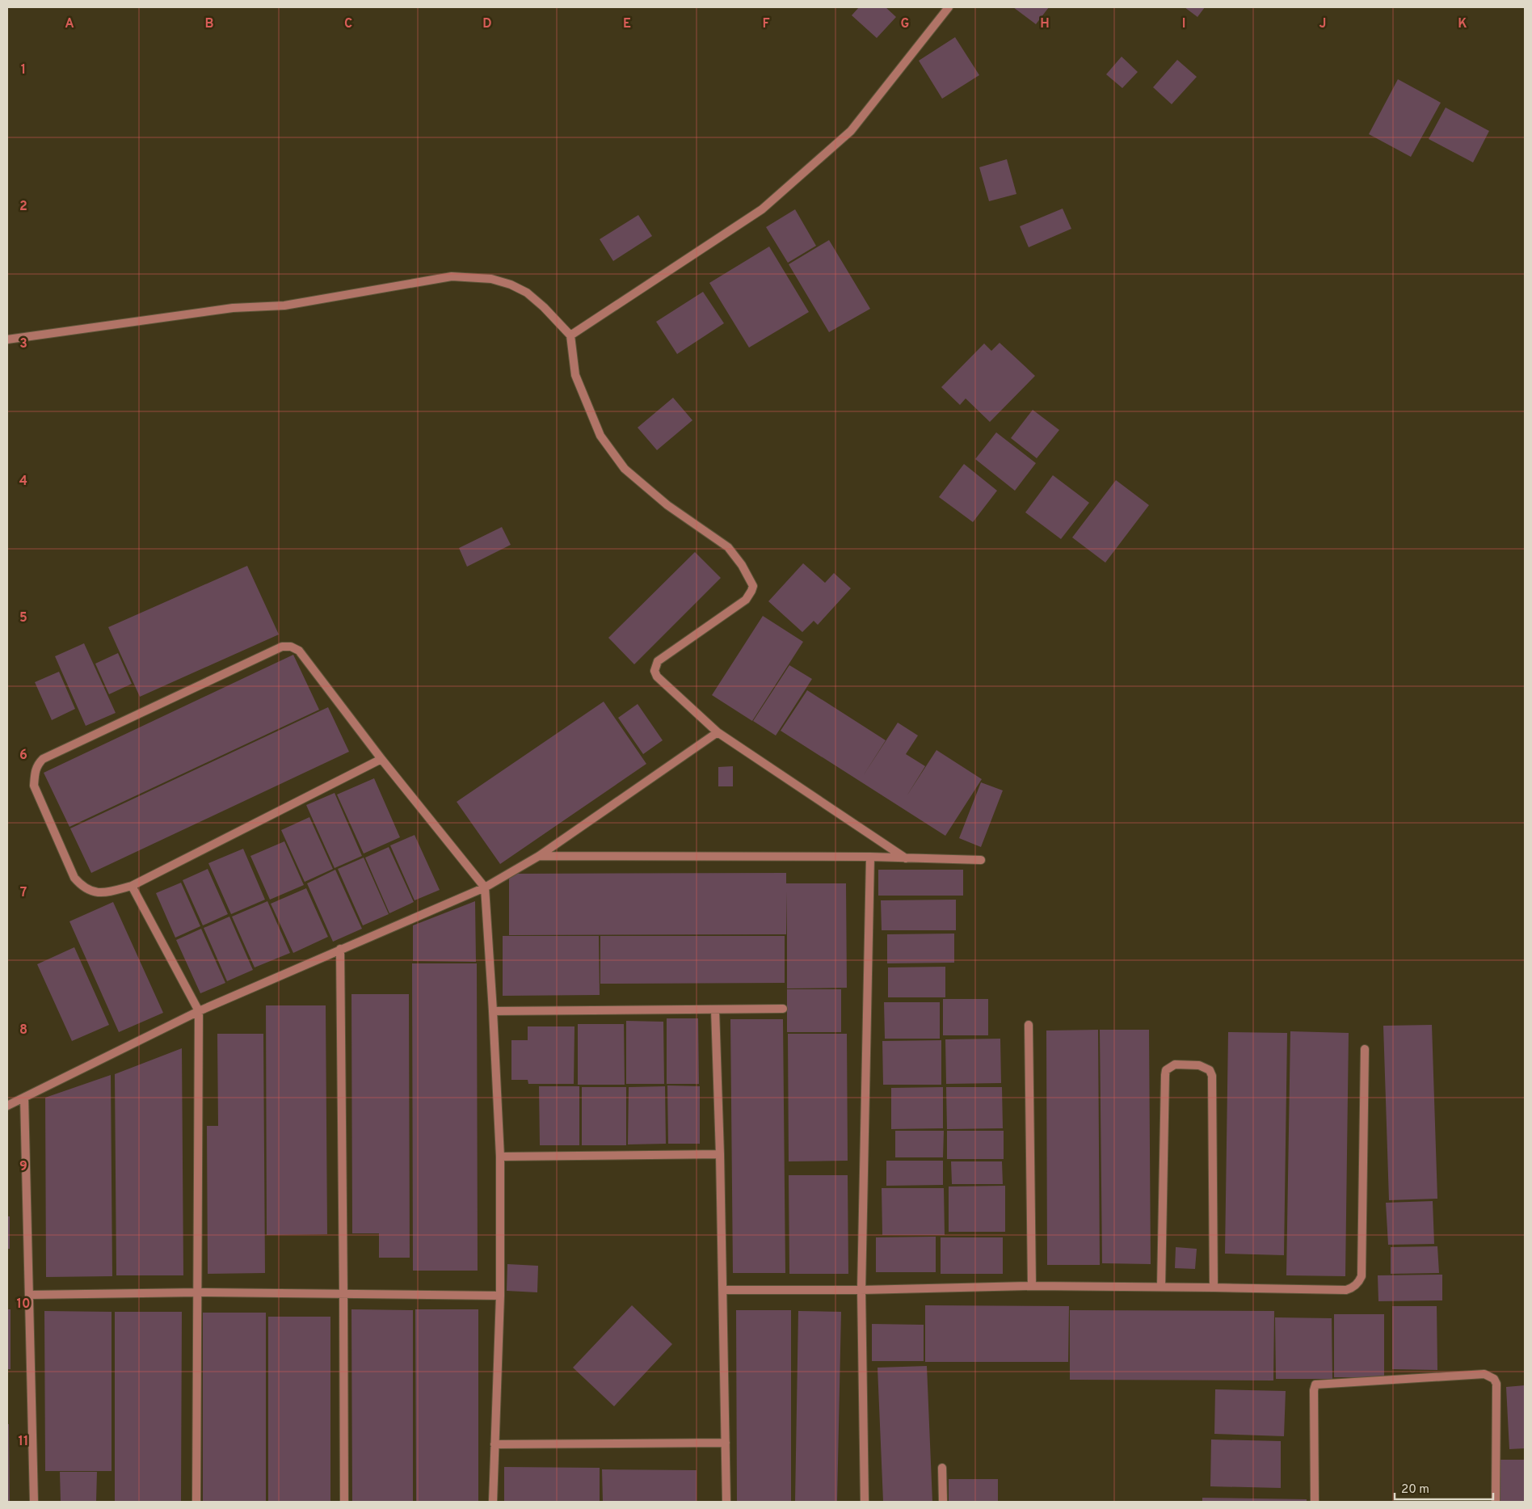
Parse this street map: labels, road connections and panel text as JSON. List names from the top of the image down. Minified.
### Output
{"scale_bar":"20 m","grid":{"columns":["A","B","C","D","E","F","G","H","I","J","K"],"rows":["1","2","3","4","5","6","7","8","9","10","11"]}}
